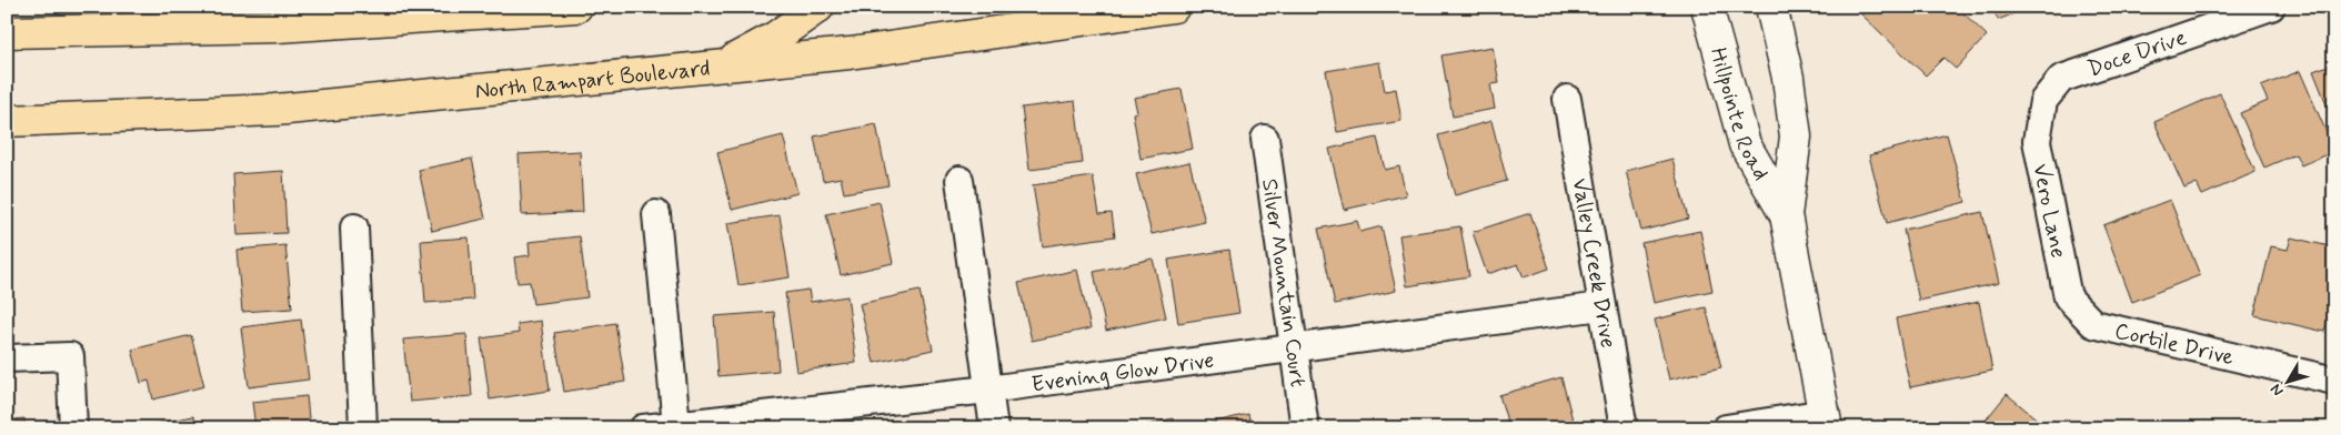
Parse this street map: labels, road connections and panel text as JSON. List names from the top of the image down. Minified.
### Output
{"streets":{"main road":["North Rampart Boulevard"],"street":["Doce Drive","Hillpointe Road","Vero Lane","Valley Creek Drive","Silver Mountain Court","Cortile Drive","Evening Glow Drive"]},"crossings":[["Doce Drive","Vero Lane"],["Vero Lane","Cortile Drive"],["Valley Creek Drive","Evening Glow Drive"],["Silver Mountain Court","Evening Glow Drive"]],"north":"bottom left"}
